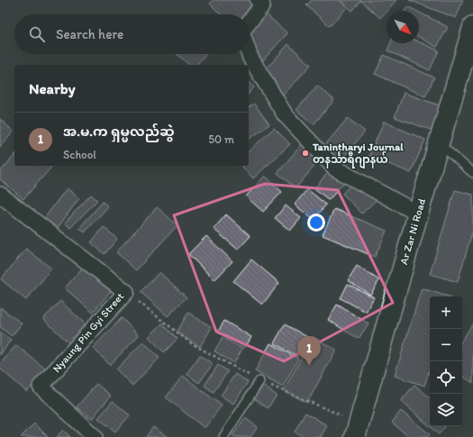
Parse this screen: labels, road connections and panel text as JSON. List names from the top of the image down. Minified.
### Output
{"streets":{"main road":["Ar Zar Ni Road"],"street":["Nyaung Pin Gyi Street"]},"places":["Tanintharyi Journal တနင်္သာရီဂျာနယ်"],"north":"bottom right","page":{"search":"Search here","heading":"Nearby","list":[{"mark":"1","name":"အ.မ.က ရှမ္မလည်ဆွဲ","note":"School","value":"50 m"}],"map_buttons":["+","−"],"pins":"1"}}
